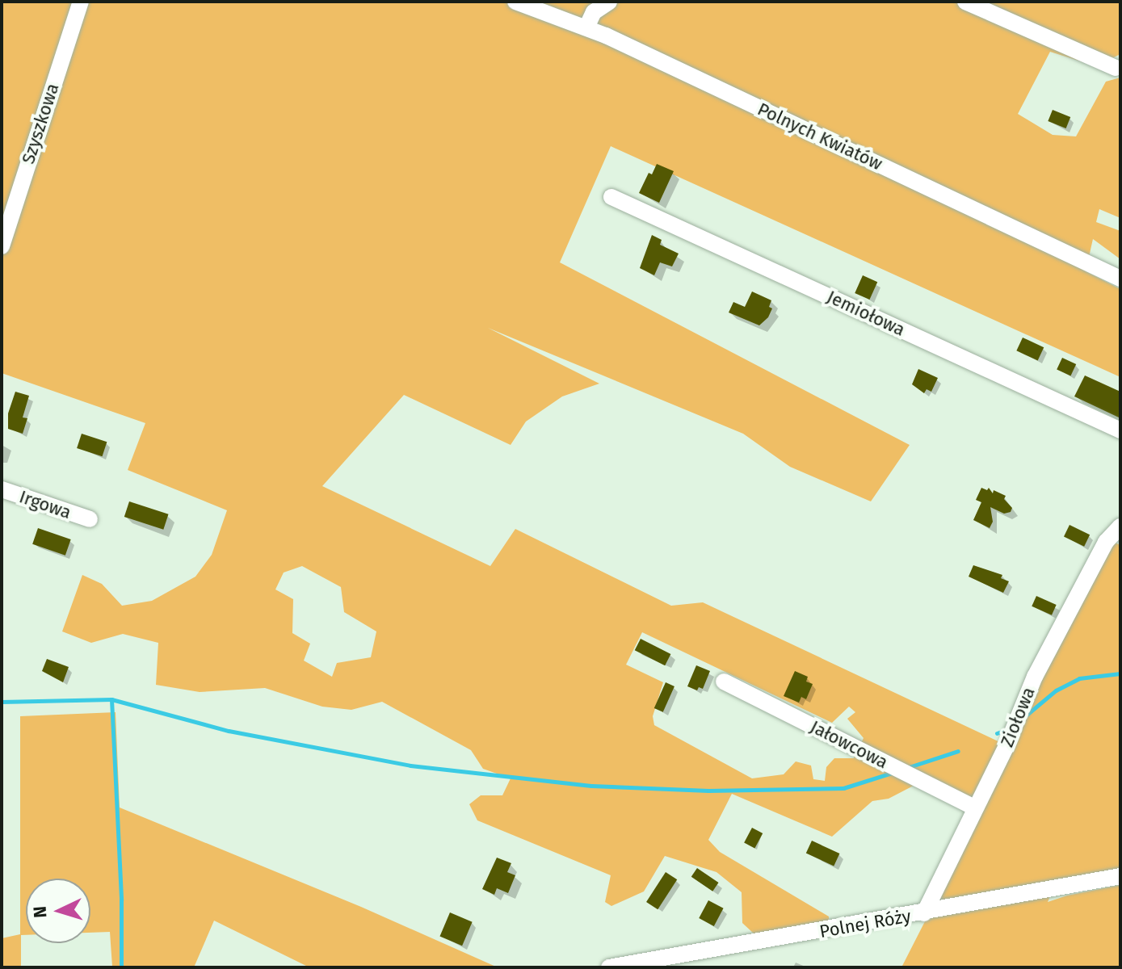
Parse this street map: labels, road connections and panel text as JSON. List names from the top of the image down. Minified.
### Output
{"streets":{"street":["Szyszkowa","Polnych Kwiatów","Jemiołowa","Irgowa","Ziołowa","Jałowcowa","Polnej Róży"]},"crossings":[["Ziołowa","Jałowcowa"],["Ziołowa","Polnej Róży"]],"north":"left"}
